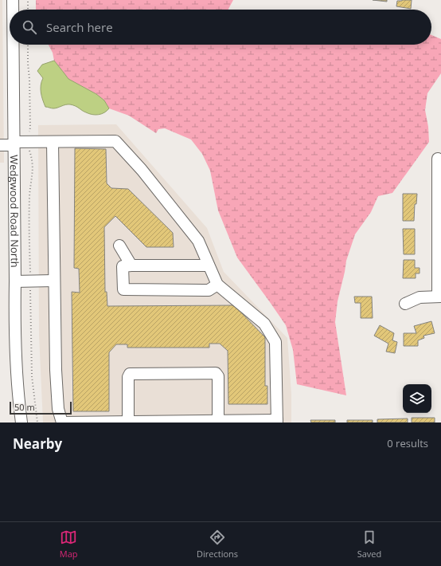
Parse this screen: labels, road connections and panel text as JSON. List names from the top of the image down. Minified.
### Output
{"streets":{"street":["Wedgwood Road North"]},"scale_bar":"50 m","page":{"search":"Search here","scale":"50 m","heading":["Nearby","0 results"],"nav":["Map","Directions","Saved"]}}
